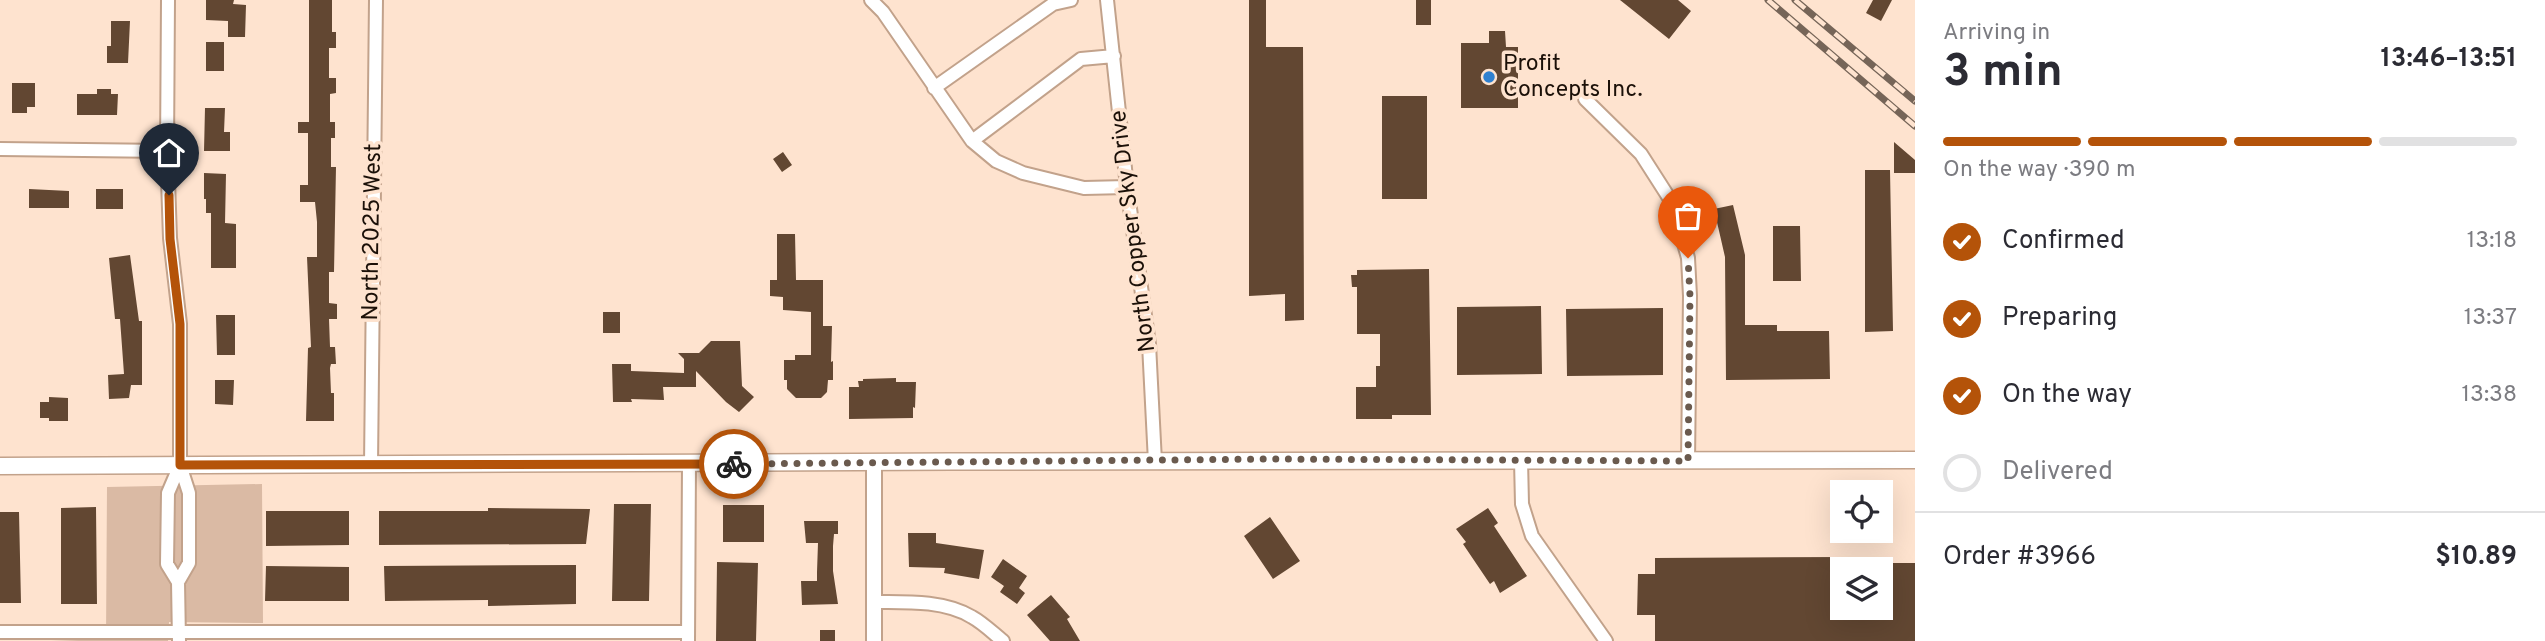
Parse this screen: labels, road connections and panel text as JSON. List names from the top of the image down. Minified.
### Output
{"streets":{"street":["North Copper Sky Drive","North 2025 West"]},"places":["Profit Concepts Inc."],"page":{"heading":["3 min","Arriving in","13:46–13:51"],"panel":["Order #3966","$10.89"],"bar":"On the way · 390 m","list":[["Confirmed","13:18"],["Preparing","13:37"],["On the way","13:38"],"Delivered"]}}
